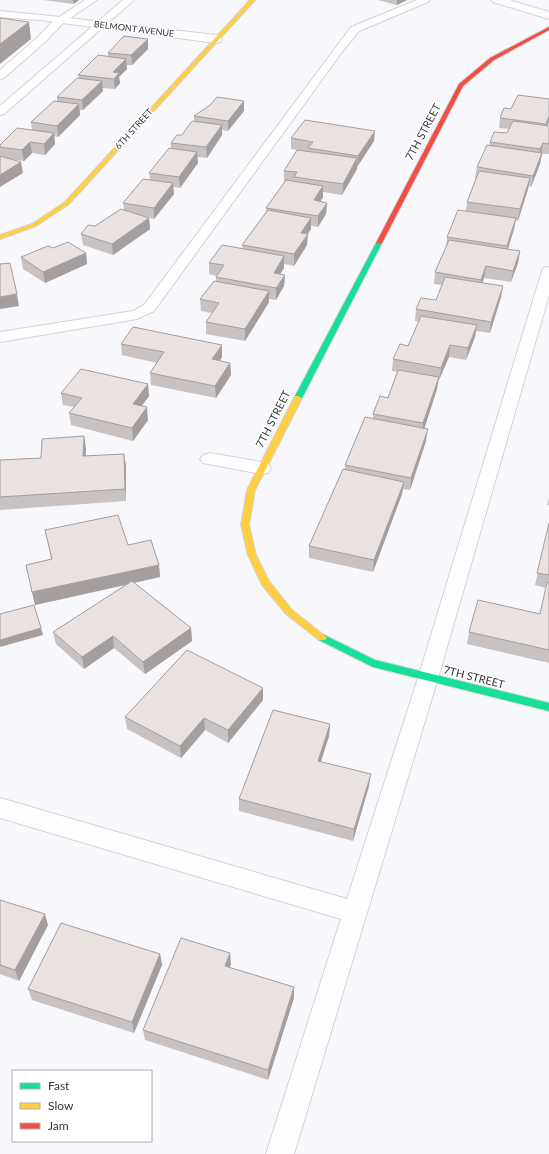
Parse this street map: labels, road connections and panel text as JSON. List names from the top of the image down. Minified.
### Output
{"streets":{"street":["BELMONT AVENUE","6TH STREET","7TH STREET"]},"crossings":[["BELMONT AVENUE","6TH STREET"]],"legend":["Fast","Slow","Jam"]}
